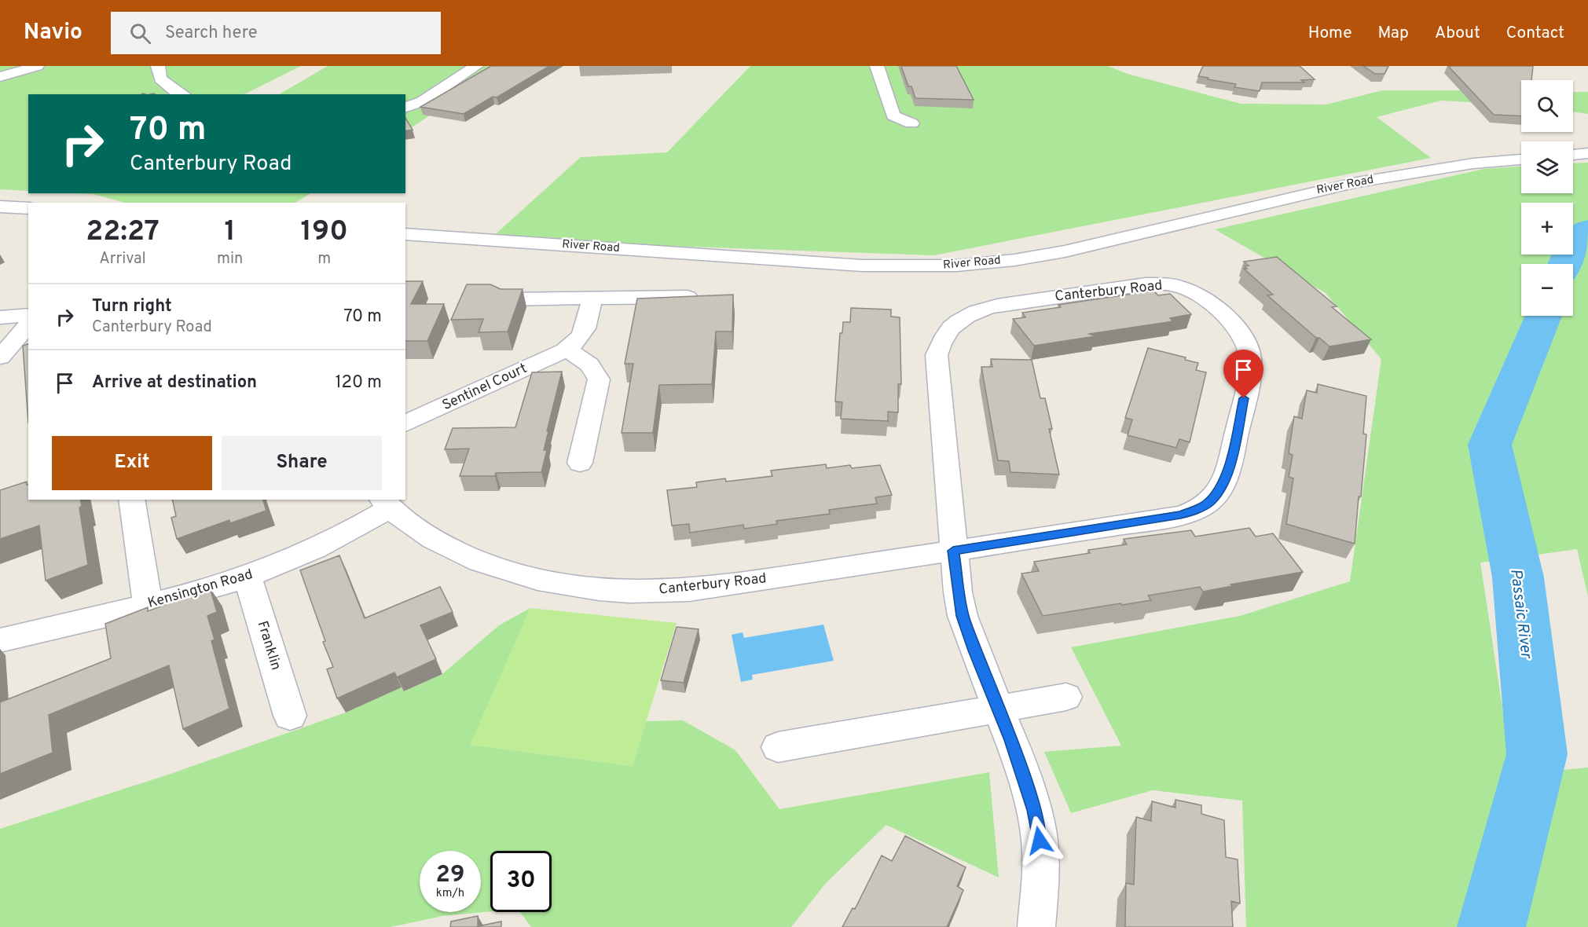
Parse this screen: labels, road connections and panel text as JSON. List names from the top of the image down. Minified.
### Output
{"streets":{"street":["River Road","Canterbury Road","Sentinel Court","Kensington Road","Franklin"]},"crossings":[["Canterbury Road","Kensington Road"],["Kensington Road","Franklin"]],"water":["Passaic River"],"page":{"header":"Navio","search":"Search here","nav":["Home","Map","About","Contact"],"map_buttons":["+","−"],"turn":["70 m","Canterbury Road"],"eta":["22:27","Arrival","1","min","190","m"],"list":[{"name":"Turn right","note":"Canterbury Road","value":"70 m"},{"name":"Arrive at destination","value":"120 m"}],"buttons":["Exit","Share"],"speed":"29 km/h","limit":"30"}}
